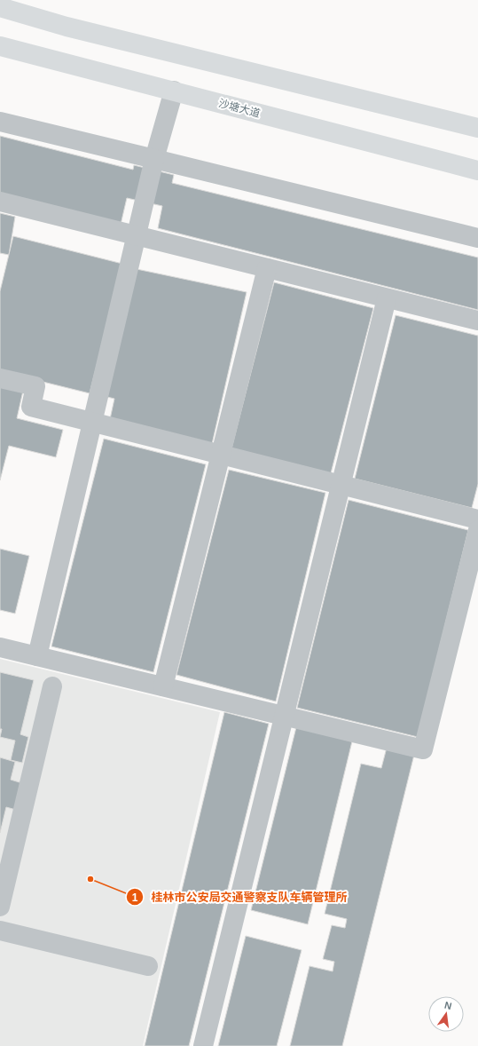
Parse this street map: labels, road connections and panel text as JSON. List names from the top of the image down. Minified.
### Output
{"streets":{"main road":["沙塘大道"]},"places":["桂林市公安局交通警察支队车辆管理所"],"north":"top"}
